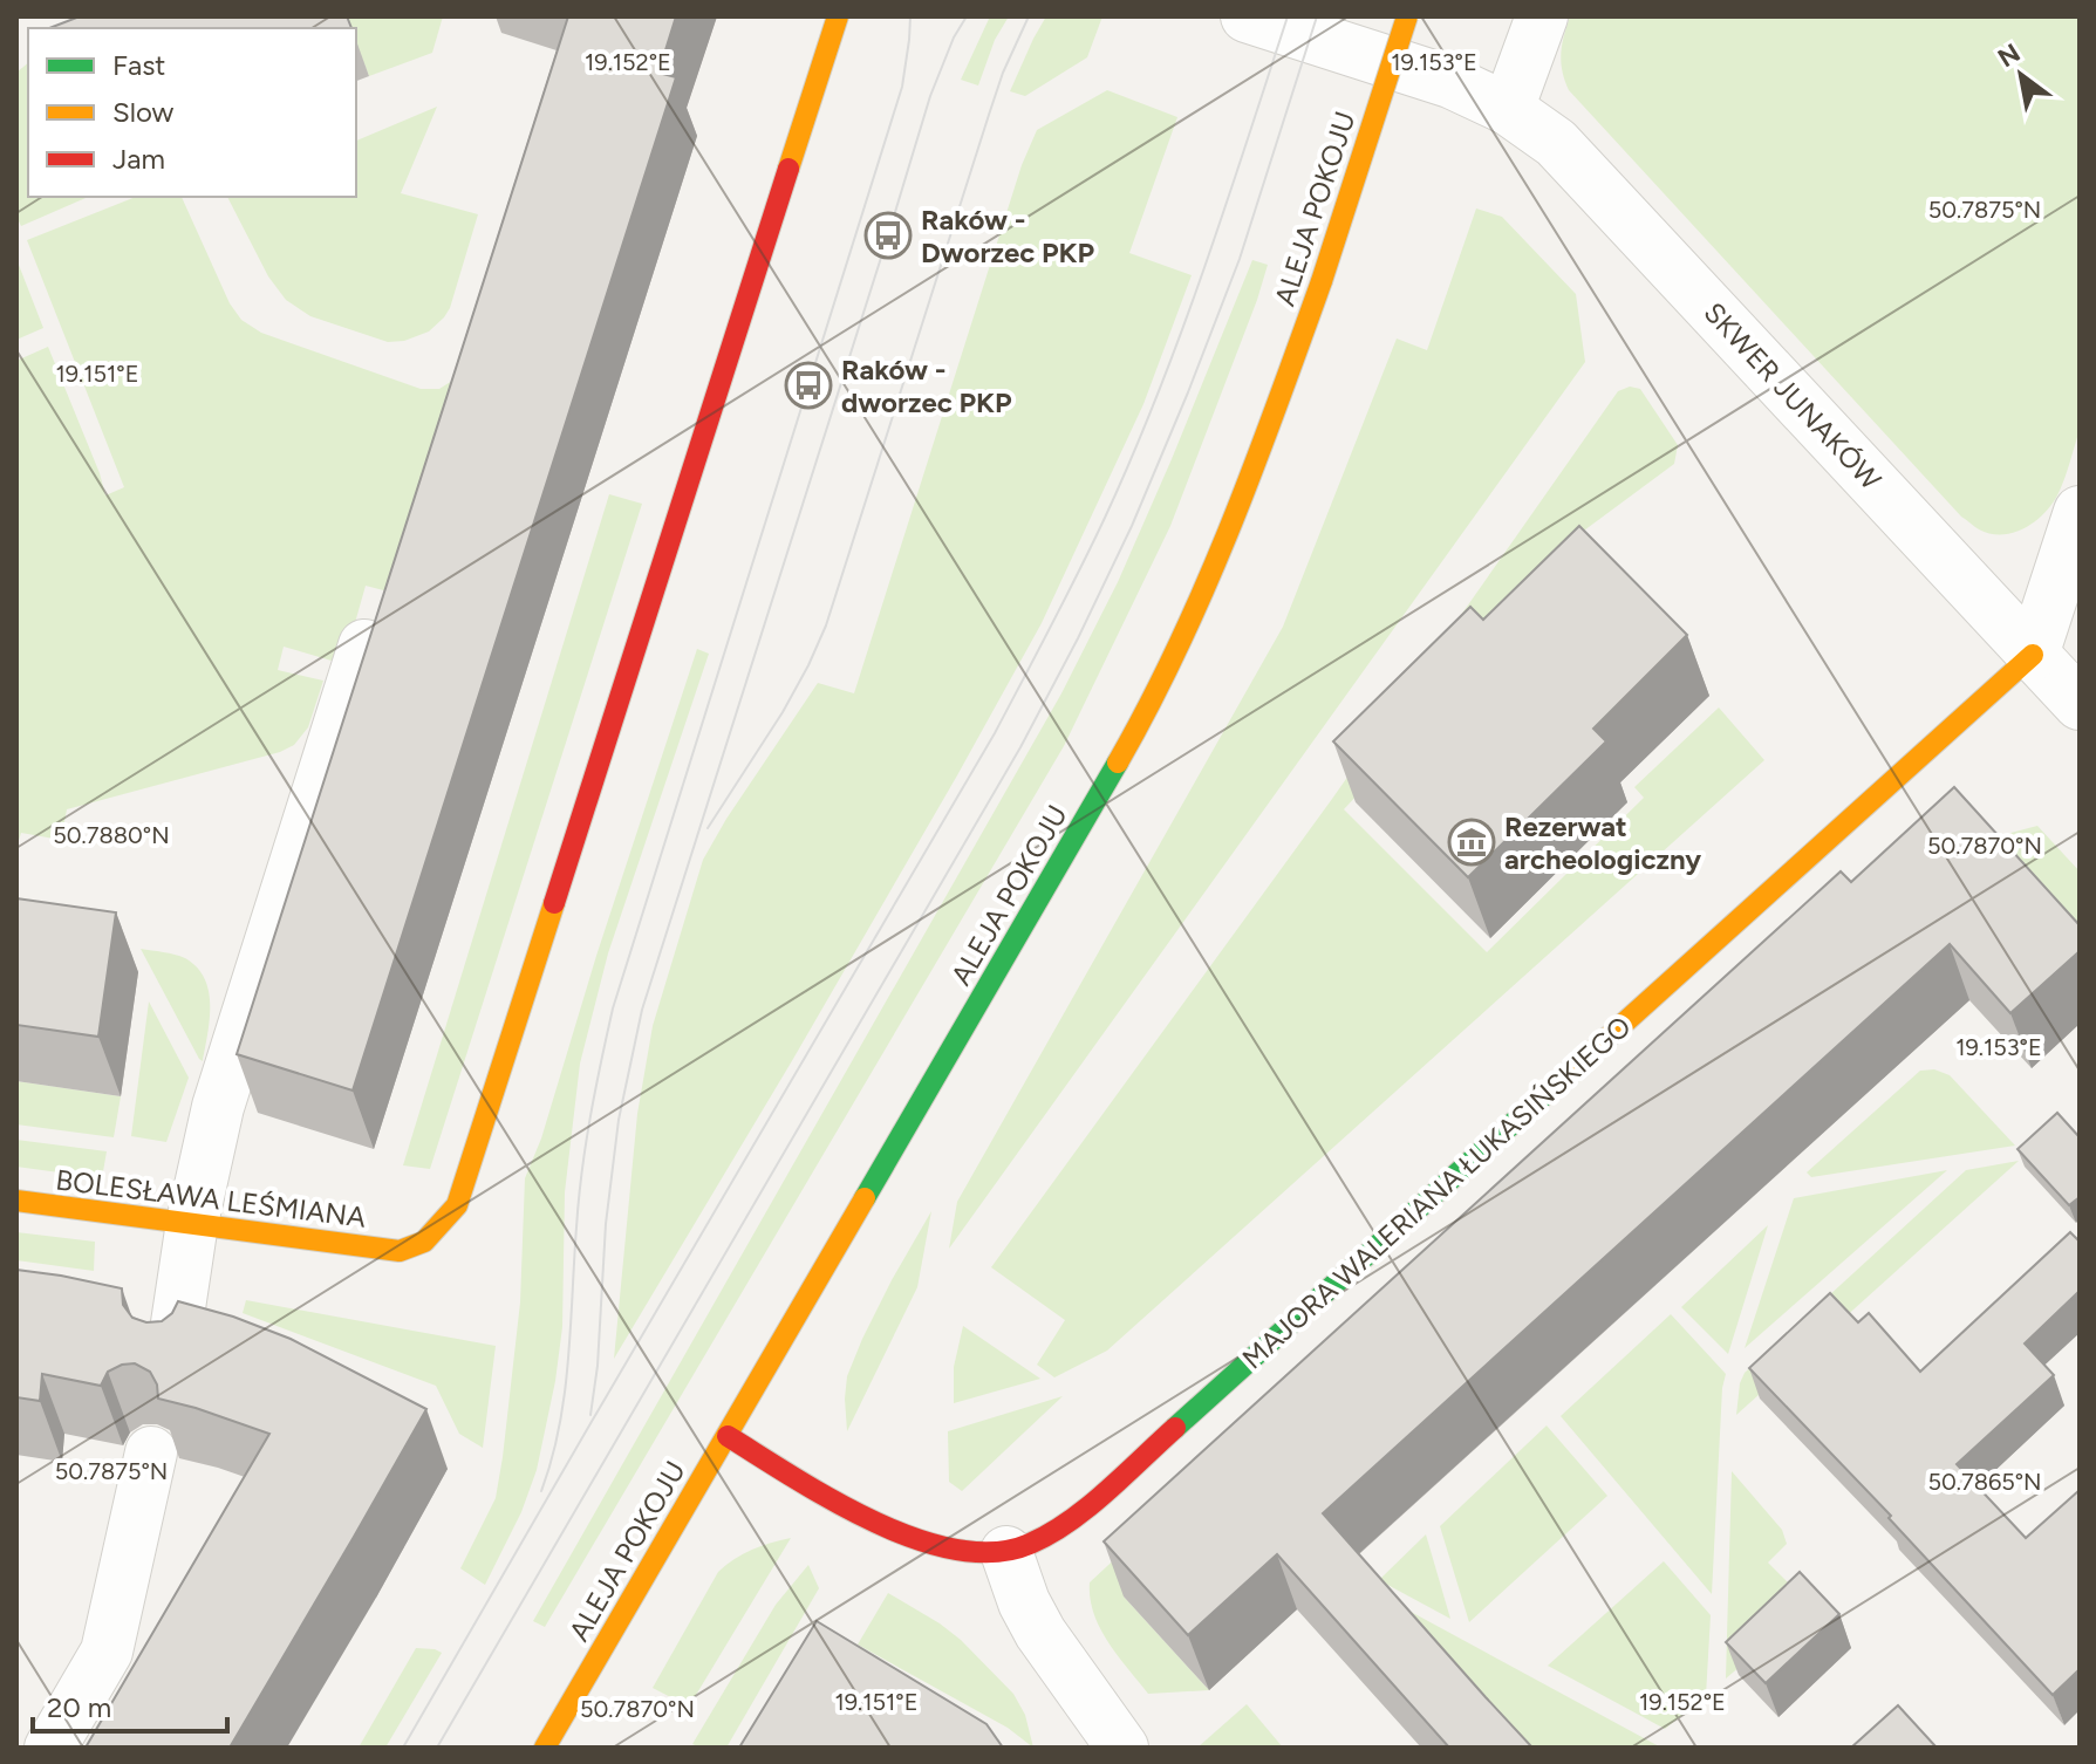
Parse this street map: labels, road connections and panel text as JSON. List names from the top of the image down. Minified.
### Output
{"streets":{"street":["ALEJA POKOJU","SKWER JUNAKÓW","MAJORA WALERIANA ŁUKASIŃSKIEGO","BOLESŁAWA LEŚMIANA"]},"crossings":[["ALEJA POKOJU","MAJORA WALERIANA ŁUKASIŃSKIEGO"],["SKWER JUNAKÓW","MAJORA WALERIANA ŁUKASIŃSKIEGO"]],"places":{"bus stop":["Raków - Dworzec PKP","Raków - dworzec PKP"],"museum":["Rezerwat archeologiczny"]},"legend":["Fast","Slow","Jam"],"scale_bar":"20 m","north":"top left","coordinates":["19.152°E","19.153°E","50.7875°N","19.151°E","50.7880°N","50.7870°N","50.7865°N"]}
